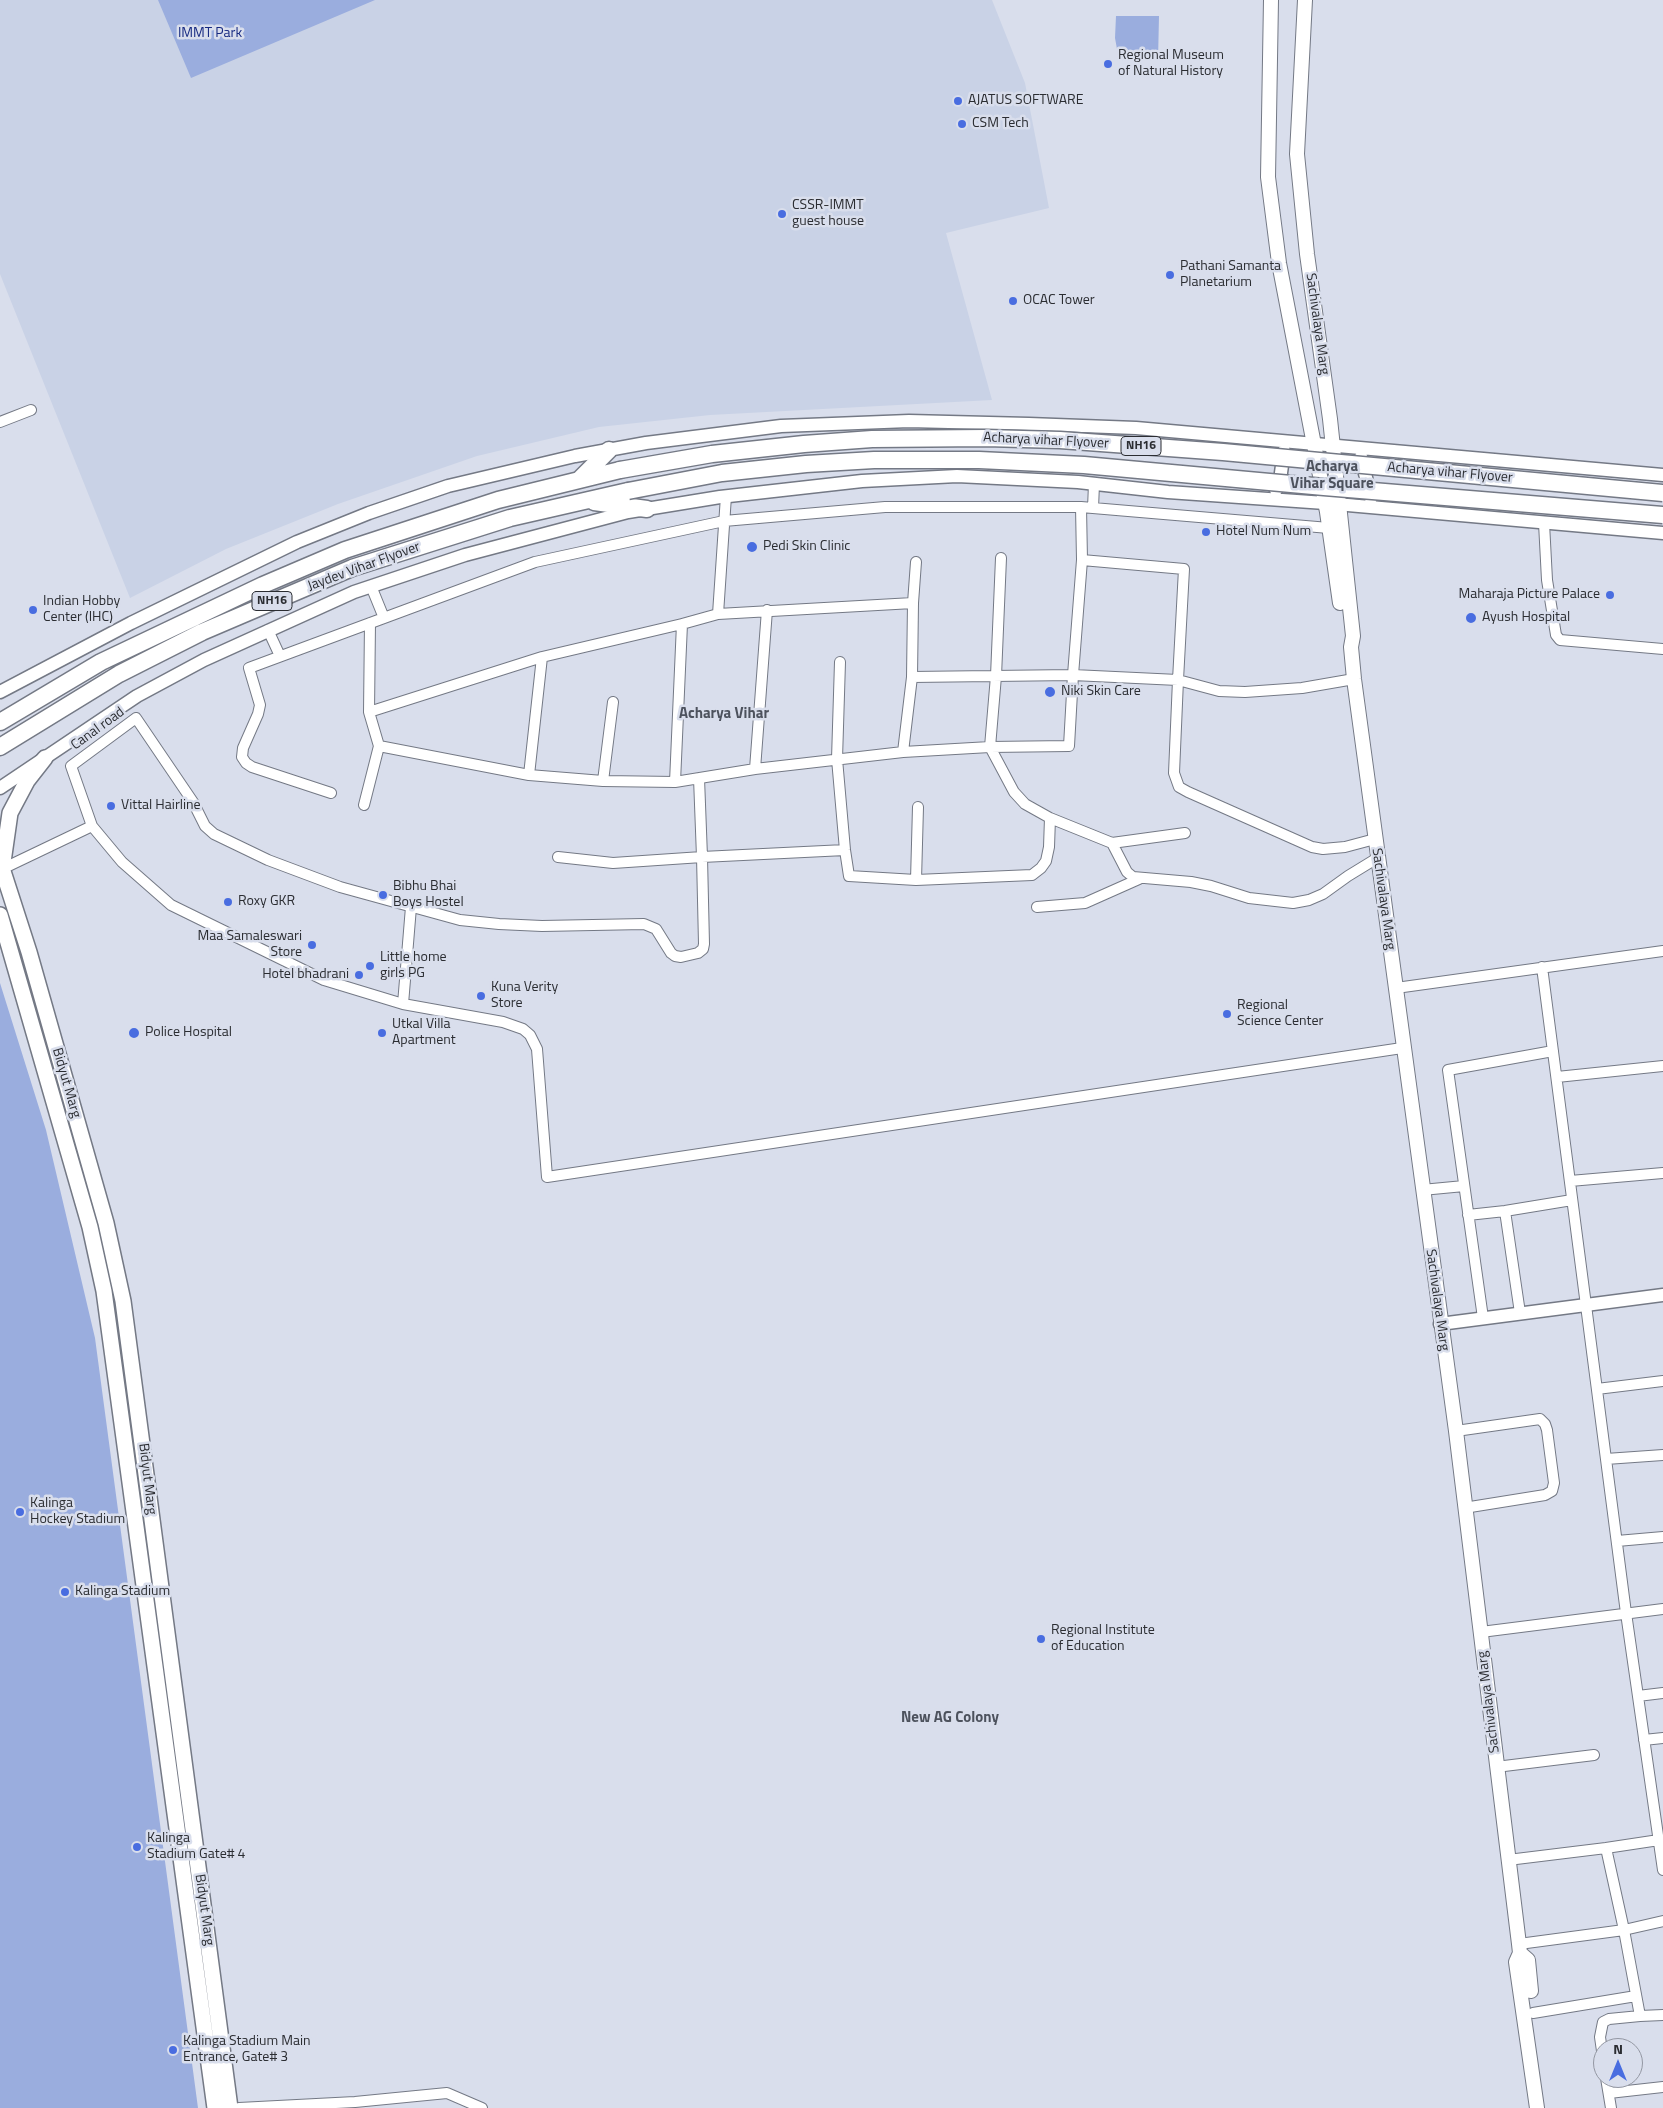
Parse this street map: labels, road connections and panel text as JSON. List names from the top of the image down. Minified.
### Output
{"streets":{"highway":["Acharya vihar Flyover","NH16","Jaydev Vihar Flyover"],"main road":["Sachivalaya Marg","Bidyut Marg"],"street":["Canal road"]},"crossings":[["Acharya vihar Flyover","Jaydev Vihar Flyover"]],"districts":["Acharya Vihar Square","Acharya Vihar","New AG Colony"],"parks":["IMMT Park"],"places":["Regional Museum of Natural History","AJATUS SOFTWARE","CSM Tech","CSSR-IMMT guest house","Pathani Samanta Planetarium","OCAC Tower","Hotel Num Num","Pedi Skin Clinic","Maharaja Picture Palace","Indian Hobby Center (IHC)","Ayush Hospital","Niki Skin Care","Vittal Hairline","Bibhu Bhai Boys Hostel","Roxy GKR","Maa Samaleswari Store","Little home girls PG","Hotel bhadrani","Kuna Verity Store","Regional Science Center","Police Hospital","Utkal Villa Apartment","Kalinga Hockey Stadium","Kalinga Stadium","Regional Institute of Education","Kalinga Stadium Gate# 4","Kalinga Stadium Main Entrance, Gate# 3"],"north":"top"}
